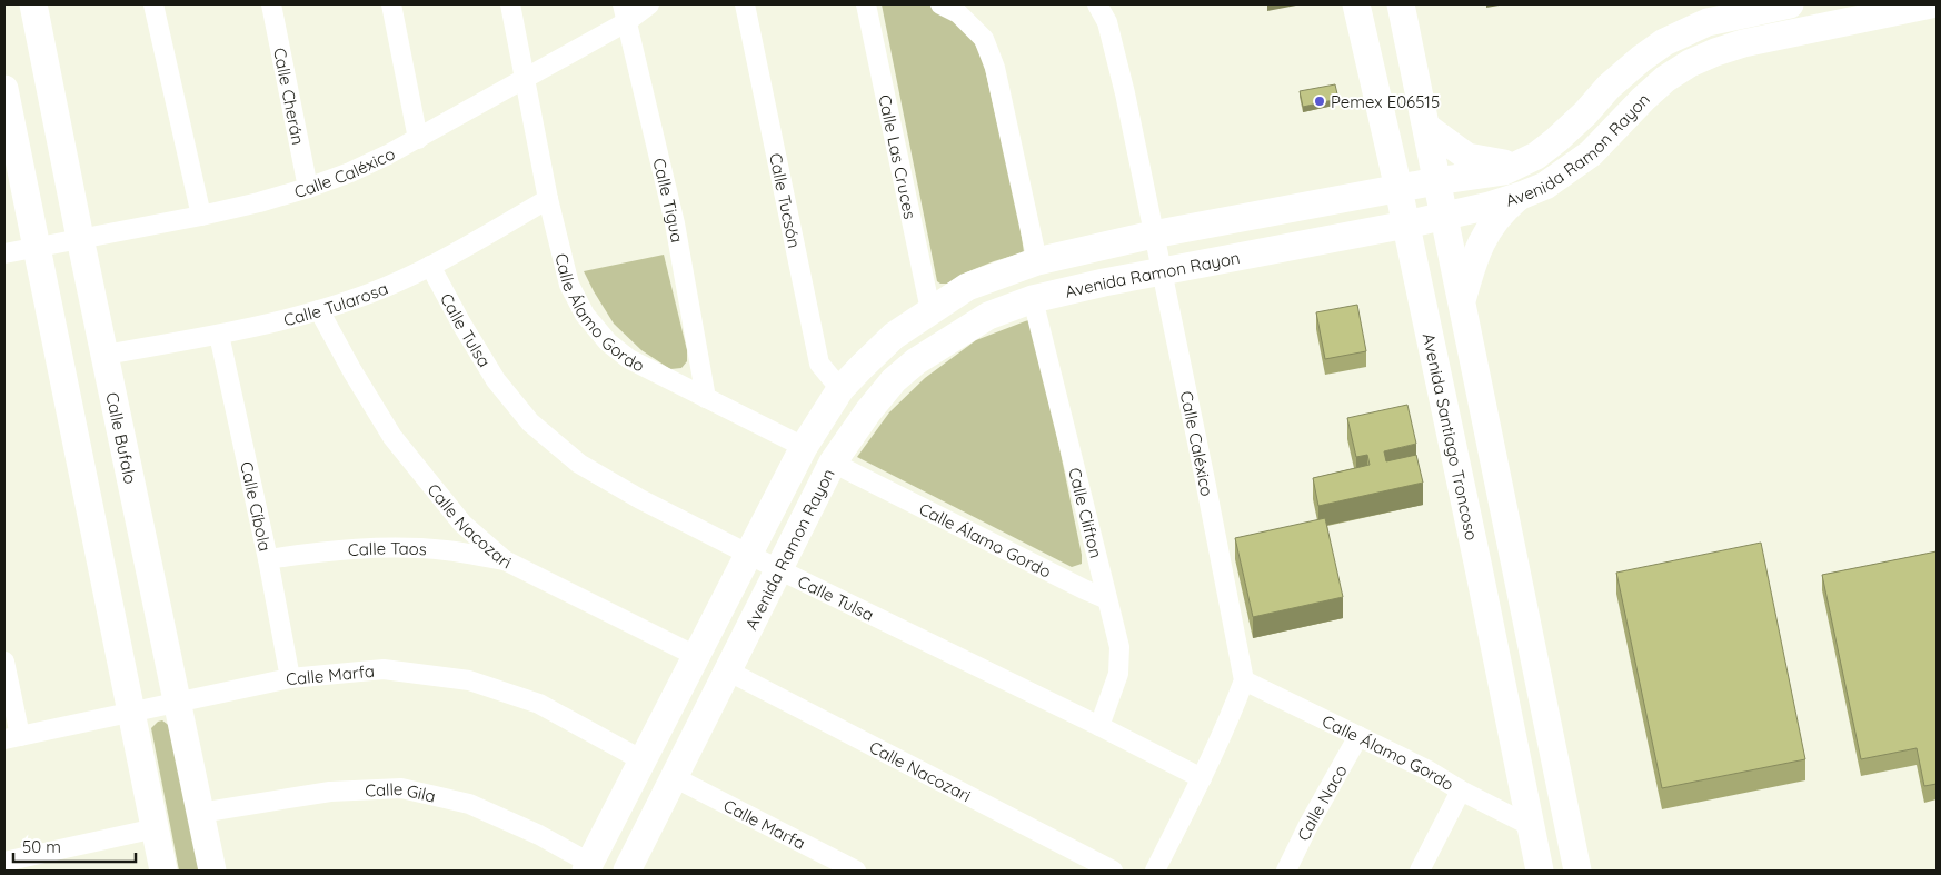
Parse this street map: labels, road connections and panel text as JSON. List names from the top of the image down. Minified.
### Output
{"streets":{"main road":["Avenida Ramon Rayon","Calle Bufalo","Avenida Santiago Troncoso"],"street":["Calle Cherán","Calle Las Cruces","Calle Caléxico","Calle Tigua","Calle Tucsón","Calle Tularosa","Calle Álamo Gordo","Calle Tulsa","Calle Cíbola","Calle Clifton","Calle Nacozari","Calle Taos","Calle Marfa","Calle Gila","Calle Naco"]},"crossings":[["Calle Cherán","Calle Caléxico"],["Avenida Ramon Rayon","Calle Las Cruces"],["Avenida Ramon Rayon","Calle Caléxico"],["Avenida Ramon Rayon","Calle Tucsón"],["Avenida Ramon Rayon","Calle Álamo Gordo"],["Avenida Ramon Rayon","Calle Tulsa"],["Avenida Ramon Rayon","Avenida Santiago Troncoso"],["Avenida Ramon Rayon","Calle Clifton"],["Avenida Ramon Rayon","Calle Nacozari"],["Avenida Ramon Rayon","Calle Marfa"],["Avenida Ramon Rayon","Calle Gila"],["Calle Caléxico","Calle Tigua"],["Calle Caléxico","Calle Álamo Gordo"],["Calle Caléxico","Calle Bufalo"],["Calle Tigua","Calle Álamo Gordo"],["Calle Tularosa","Calle Álamo Gordo"],["Calle Tularosa","Calle Tulsa"],["Calle Tularosa","Calle Bufalo"],["Calle Tularosa","Calle Cíbola"],["Calle Tularosa","Calle Nacozari"],["Calle Álamo Gordo","Avenida Santiago Troncoso"],["Calle Álamo Gordo","Calle Clifton"],["Calle Álamo Gordo","Calle Naco"],["Calle Tulsa","Calle Clifton"],["Calle Bufalo","Calle Marfa"],["Calle Bufalo","Calle Gila"],["Calle Cíbola","Calle Taos"],["Calle Cíbola","Calle Marfa"],["Calle Nacozari","Calle Taos"]],"places":["Pemex E06515"],"scale_bar":"50 m"}
